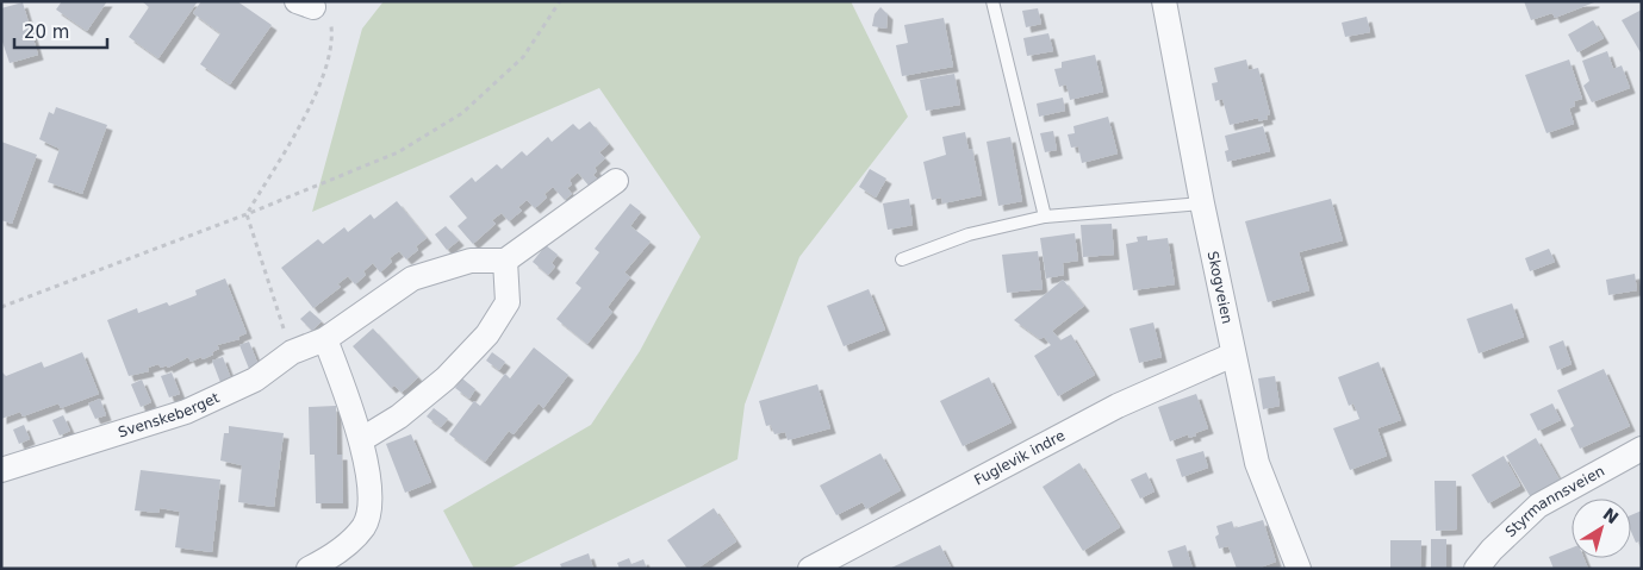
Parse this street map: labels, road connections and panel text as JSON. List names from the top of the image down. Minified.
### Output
{"streets":{"street":["Skogveien","Svenskeberget","Fuglevik indre","Styrmannsveien"]},"crossings":[["Skogveien","Fuglevik indre"]],"scale_bar":"20 m","north":"top right"}
